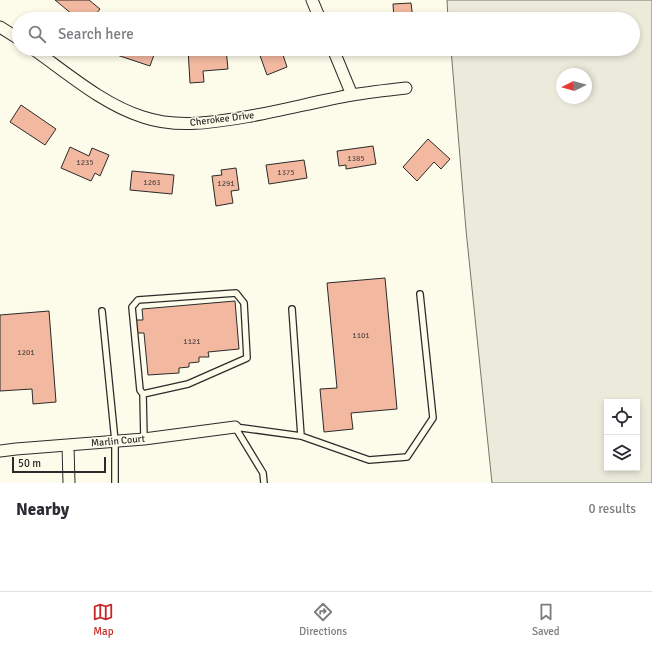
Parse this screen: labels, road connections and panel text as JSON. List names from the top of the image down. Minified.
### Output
{"streets":{"street":["Cherokee Drive","Marlin Court"]},"house_numbers":["1385","1235","1375","1263","1291","1101","1121","1201"],"scale_bar":"50 m","north":"left","page":{"search":"Search here","scale":"50 m","heading":["Nearby","0 results"],"nav":["Map","Directions","Saved"]}}
